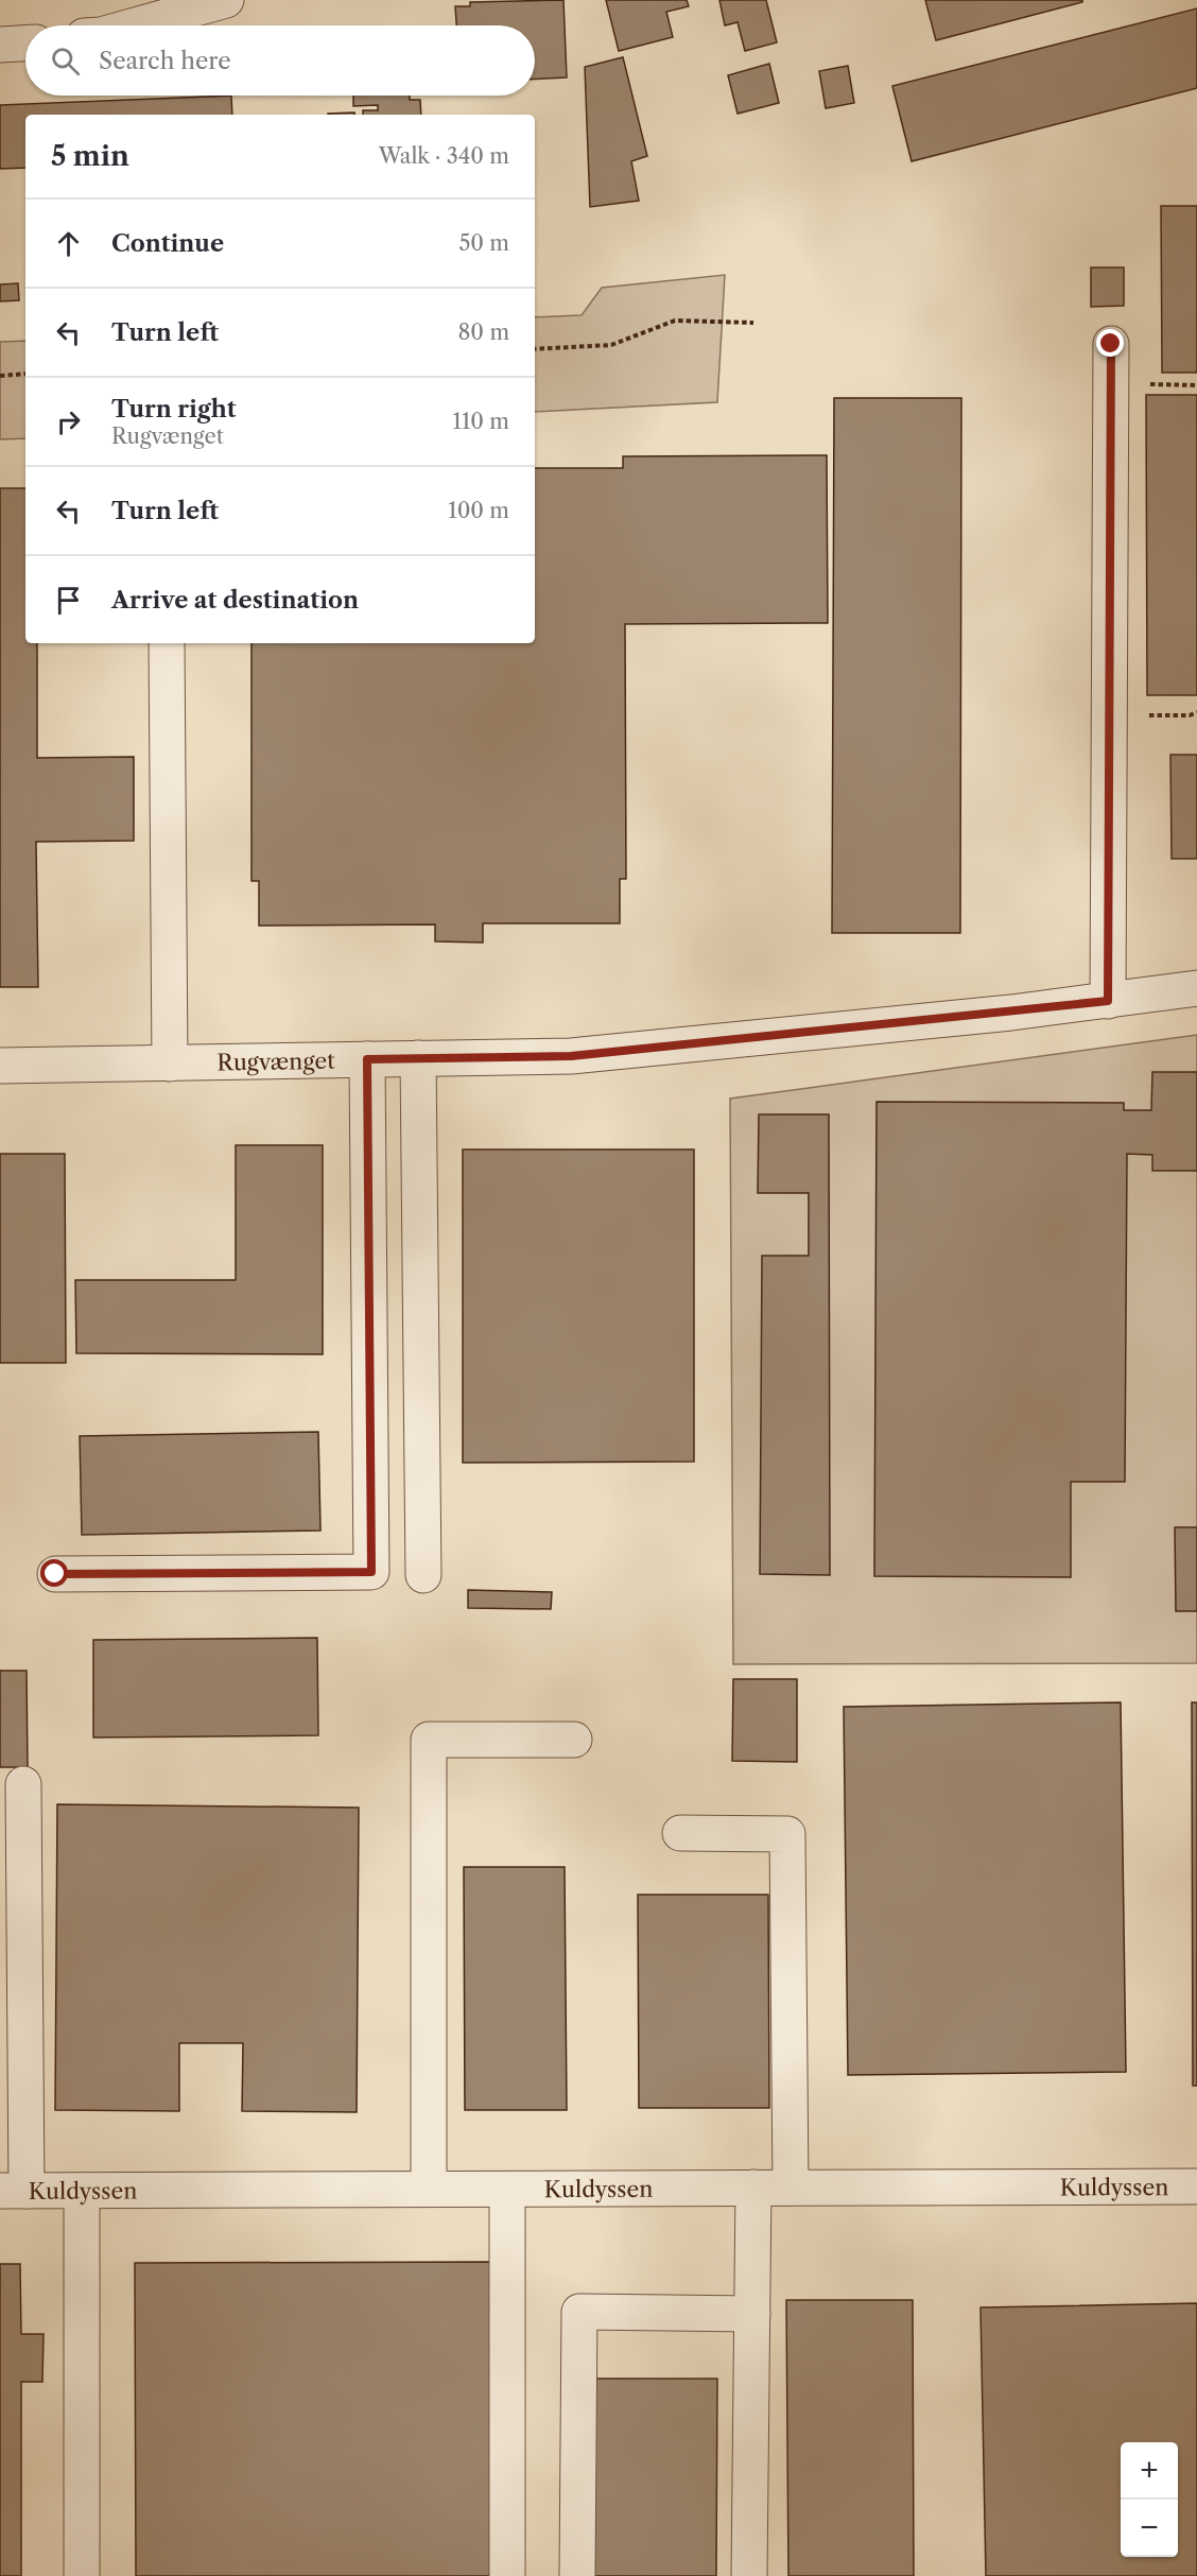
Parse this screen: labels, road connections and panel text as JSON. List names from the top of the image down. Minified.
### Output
{"streets":{"street":["Rugvænget","Kuldyssen"]},"page":{"search":"Search here","heading":["5 min","Walk · 340 m"],"list":[["Continue","50 m"],["Turn left","80 m"],["Turn right","Rugvænget","110 m"],["Turn left","100 m"],"Arrive at destination"],"map_buttons":["+","−"]}}
